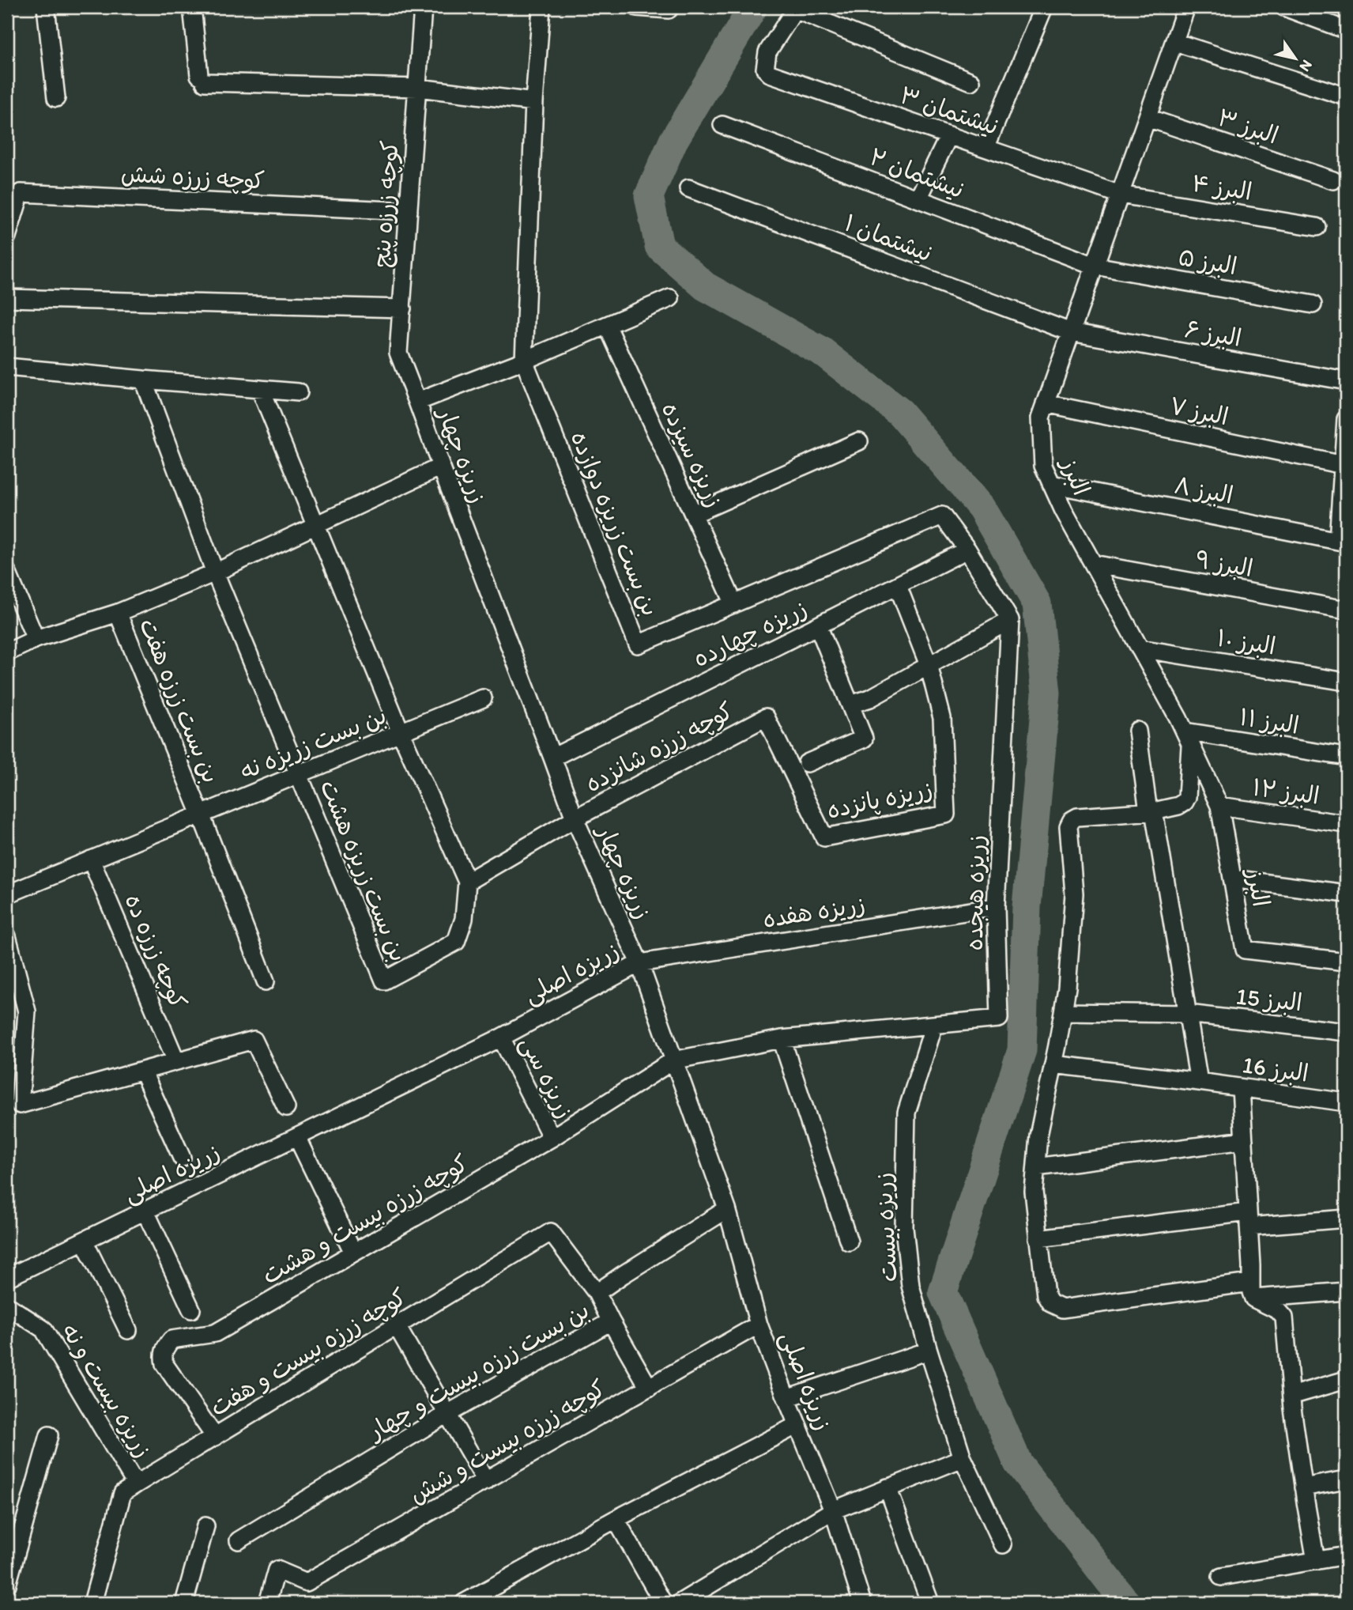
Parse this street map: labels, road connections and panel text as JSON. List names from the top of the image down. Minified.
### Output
{"streets":{"street":["نيشتمان ۳","البرز ۳","نيشتمان ۲","کوچه زرزه شش","البرز ۴","کوچه زرزه پنج","نيشتمان ۱","البرز ۵","البرز ۶","البرز ۷","زریزه سیزده","زریزه چهار","البرز","البرز ۸","بن بست زریزه دوازده","البرز ۹","زریزه چهارده","البرز ۱۰","بن بست زرزه هفت","البرز ۱۱","بن بست زریزه نه","کوچه زرزه شانزده","البرز ۱۲","زریزه پانزده","بن بست زریزه هشت","زریزه هیجده","زریزه هفده","کوچه زرزه ده","زریزه اصلی","البرز 15","البرز 16","زریزه سی","کوچه زرزه بیست و هشت","زریزه بیست","کوچه زرزه بیست و هفت","بن بست زرزه بیست و چهار","زریزه بیست و نه","کوچه زرزه بیست و شش"]},"crossings":[["نيشتمان ۳","البرز ۴"],["نيشتمان ۳","البرز"],["البرز ۳","البرز"],["نيشتمان ۲","البرز ۵"],["نيشتمان ۲","البرز"],["کوچه زرزه شش","کوچه زرزه پنج"],["البرز ۴","البرز"],["کوچه زرزه پنج","زریزه چهار"],["نيشتمان ۱","البرز ۶"],["نيشتمان ۱","البرز"],["البرز ۵","البرز"],["البرز ۶","البرز"],["البرز ۷","البرز"],["زریزه سیزده","بن بست زریزه دوازده"],["زریزه چهار","بن بست زریزه دوازده"],["زریزه چهار","زریزه چهارده"],["زریزه چهار","بن بست زرزه هفت"],["زریزه چهار","کوچه زرزه شانزده"],["زریزه چهار","زریزه هفده"],["زریزه چهار","زریزه اصلی"],["البرز","البرز ۸"],["البرز","البرز ۹"],["البرز","البرز ۱۰"],["البرز","البرز ۱۱"],["البرز","البرز ۱۲"],["بن بست زریزه دوازده","زریزه چهارده"],["بن بست زریزه دوازده","زریزه هیجده"],["زریزه چهارده","زریزه پانزده"],["بن بست زرزه هفت","بن بست زریزه نه"],["بن بست زرزه هفت","بن بست زریزه هشت"],["بن بست زریزه نه","بن بست زریزه هشت"],["بن بست زریزه نه","کوچه زرزه ده"],["کوچه زرزه شانزده","زریزه پانزده"],["کوچه زرزه شانزده","بن بست زریزه هشت"],["زریزه هیجده","زریزه هفده"],["زریزه هیجده","زریزه اصلی"],["زریزه هیجده","کوچه زرزه بیست و هشت"],["زریزه هیجده","زریزه بیست"],["زریزه هفده","زریزه اصلی"],["زریزه اصلی","زریزه سی"],["زریزه اصلی","کوچه زرزه بیست و هشت"],["زریزه اصلی","بن بست زرزه بیست و چهار"],["زریزه اصلی","کوچه زرزه بیست و شش"],["زریزه سی","کوچه زرزه بیست و هشت"],["کوچه زرزه بیست و هشت","کوچه زرزه بیست و هفت"],["کوچه زرزه بیست و هفت","بن بست زرزه بیست و چهار"],["کوچه زرزه بیست و هفت","زریزه بیست و نه"]],"north":"bottom right"}
